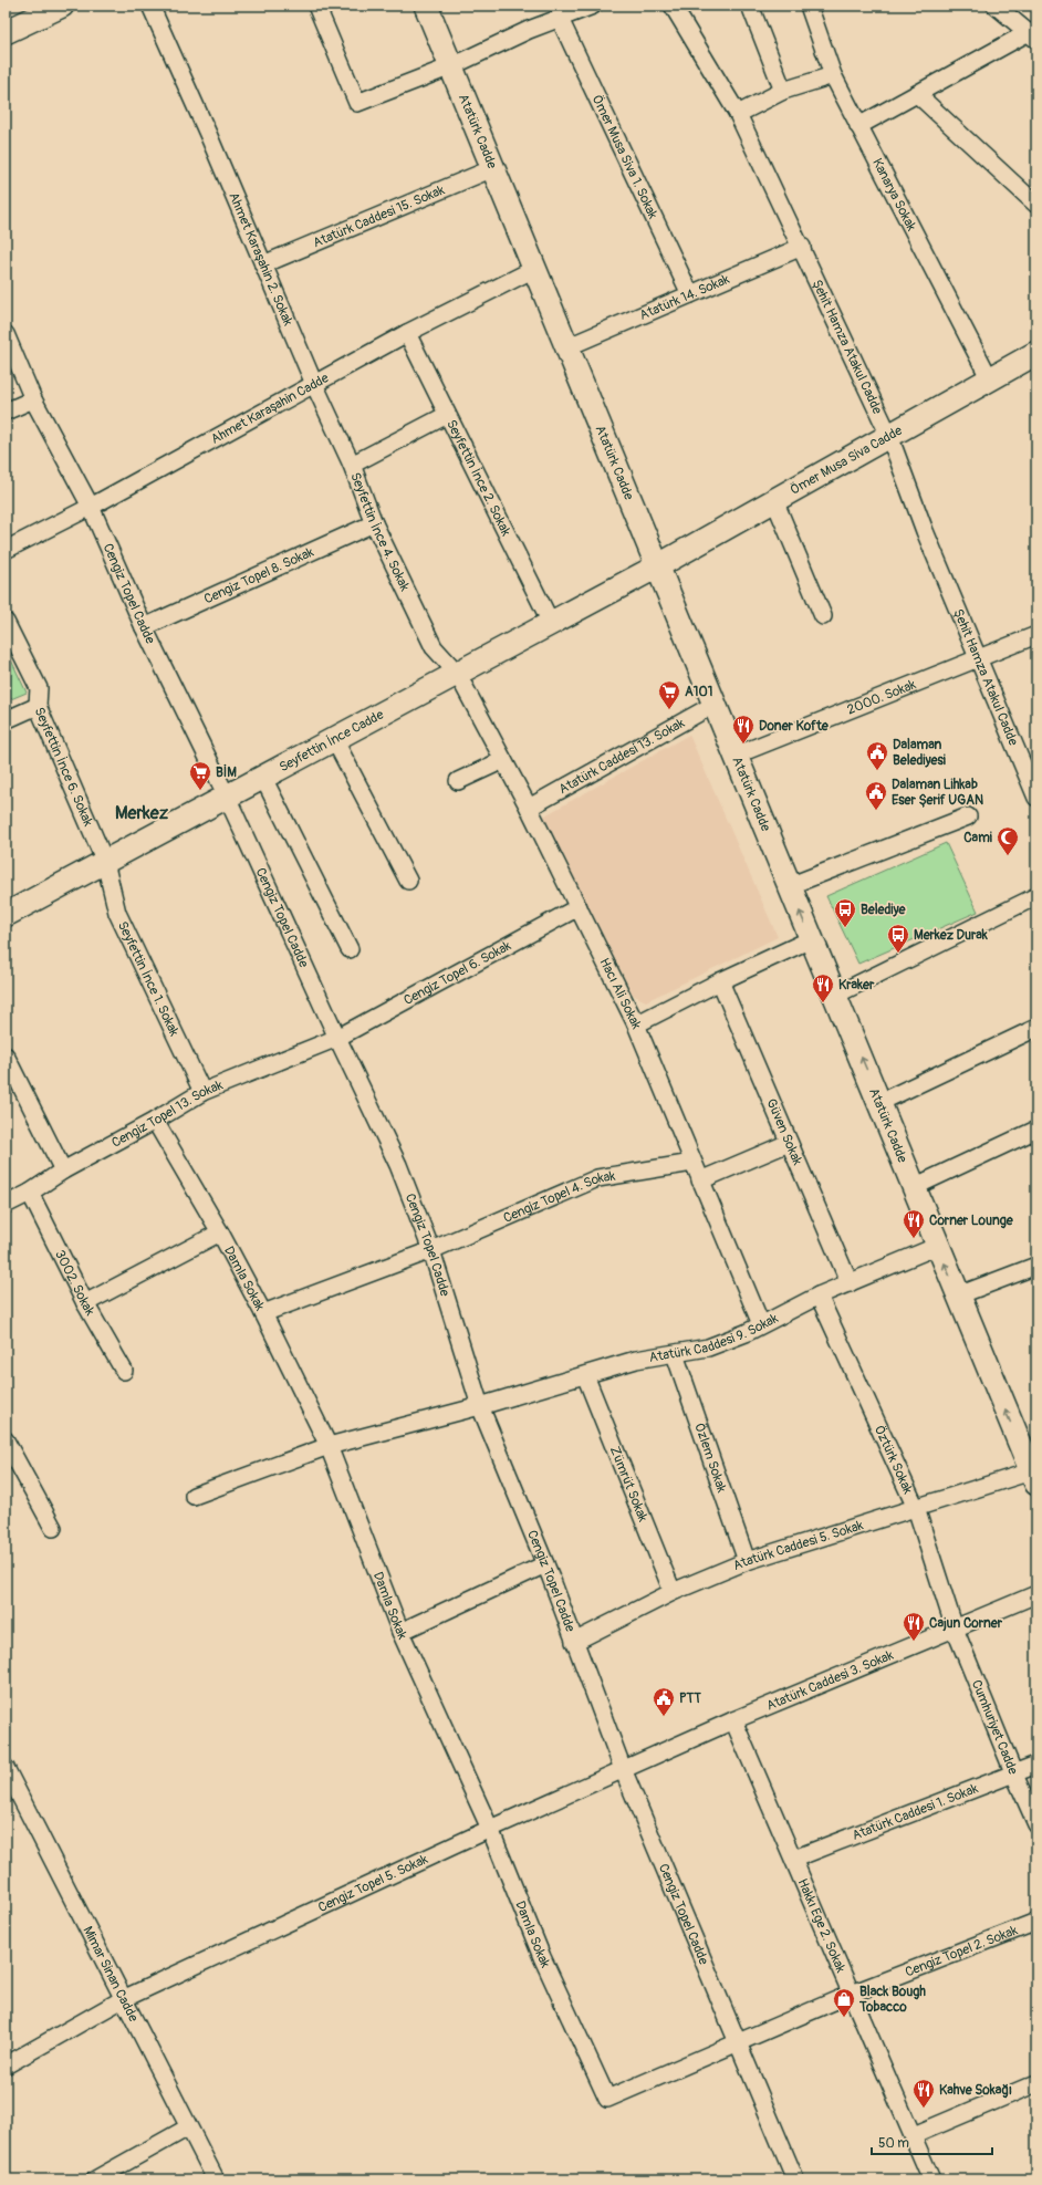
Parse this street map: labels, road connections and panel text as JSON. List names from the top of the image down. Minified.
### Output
{"streets":{"main road":["Atatürk Cadde","Ömer Musa Siva Cadde","Seyfettin İnce Cadde"],"street":["Ömer Musa Siva 1. Sokak","Kanarya Sokak","Atatürk Caddesi 15. Sokak","Ahmet Karaşahin 2. Sokak","Atatürk 14. Sokak","Şehit Hamza Atakul Cadde","Ahmet Karaşahin Cadde","Seyfettin İnce 2. Sokak","Seyfettin İnce 4. Sokak","Cengiz Topel 8. Sokak","Cengiz Topel Cadde","2000. Sokak","Atatürk Caddesi 13. Sokak","Seyfettin İnce 6. Sokak","Cengiz Topel 6. Sokak","Seyfettin İnce 1. Sokak","Hacı Ali Sokak","Cengiz Topel 13. Sokak","Güven Sokak","Cengiz Topel 4. Sokak","Damla Sokak","3002. Sokak","Atatürk Caddesi 9. Sokak","Özlem Sokak","Öztürk Sokak","Zümrüt Sokak","Atatürk Caddesi 5. Sokak","Atatürk Caddesi 3. Sokak","Cumhuriyet Cadde","Atatürk Caddesi 1. Sokak","Cengiz Topel 5. Sokak","Hakkı Ege 2. Sokak","Cengiz Topel 2. Sokak","Mimar Sinan Cadde"]},"crossings":[["Atatürk Cadde","Atatürk Caddesi 15. Sokak"],["Atatürk Cadde","Atatürk 14. Sokak"],["Atatürk Cadde","Ahmet Karaşahin Cadde"],["Atatürk Cadde","Ömer Musa Siva Cadde"],["Atatürk Cadde","2000. Sokak"],["Atatürk Cadde","Seyfettin İnce Cadde"],["Atatürk Cadde","Atatürk Caddesi 13. Sokak"],["Atatürk Cadde","Atatürk Caddesi 9. Sokak"],["Atatürk Cadde","Atatürk Caddesi 5. Sokak"],["Ömer Musa Siva 1. Sokak","Atatürk 14. Sokak"],["Kanarya Sokak","Ömer Musa Siva Cadde"],["Atatürk Caddesi 15. Sokak","Ahmet Karaşahin 2. Sokak"],["Ahmet Karaşahin 2. Sokak","Ahmet Karaşahin Cadde"],["Ahmet Karaşahin 2. Sokak","Seyfettin İnce 4. Sokak"],["Atatürk 14. Sokak","Şehit Hamza Atakul Cadde"],["Şehit Hamza Atakul Cadde","Ömer Musa Siva Cadde"],["Şehit Hamza Atakul Cadde","2000. Sokak"],["Ahmet Karaşahin Cadde","Seyfettin İnce 2. Sokak"],["Ahmet Karaşahin Cadde","Seyfettin İnce 4. Sokak"],["Ahmet Karaşahin Cadde","Cengiz Topel Cadde"],["Ömer Musa Siva Cadde","Seyfettin İnce Cadde"],["Seyfettin İnce 2. Sokak","Seyfettin İnce Cadde"],["Seyfettin İnce 4. Sokak","Cengiz Topel 8. Sokak"],["Seyfettin İnce 4. Sokak","Seyfettin İnce Cadde"],["Seyfettin İnce 4. Sokak","Hacı Ali Sokak"],["Cengiz Topel 8. Sokak","Cengiz Topel Cadde"],["Cengiz Topel Cadde","Seyfettin İnce Cadde"],["Cengiz Topel Cadde","Cengiz Topel 6. Sokak"],["Cengiz Topel Cadde","Cengiz Topel 13. Sokak"],["Cengiz Topel Cadde","Cengiz Topel 4. Sokak"],["Cengiz Topel Cadde","Atatürk Caddesi 9. Sokak"],["Cengiz Topel Cadde","Atatürk Caddesi 5. Sokak"],["Cengiz Topel Cadde","Atatürk Caddesi 3. Sokak"],["Cengiz Topel Cadde","Cengiz Topel 5. Sokak"],["Cengiz Topel Cadde","Cengiz Topel 2. Sokak"],["Seyfettin İnce Cadde","Seyfettin İnce 6. Sokak"],["Seyfettin İnce Cadde","Seyfettin İnce 1. Sokak"],["Seyfettin İnce Cadde","Hacı Ali Sokak"],["Atatürk Caddesi 13. Sokak","Hacı Ali Sokak"],["Seyfettin İnce 6. Sokak","Seyfettin İnce 1. Sokak"],["Cengiz Topel 6. Sokak","Hacı Ali Sokak"],["Cengiz Topel 6. Sokak","Cengiz Topel 13. Sokak"],["Seyfettin İnce 1. Sokak","Cengiz Topel 13. Sokak"],["Hacı Ali Sokak","Cengiz Topel 4. Sokak"],["Hacı Ali Sokak","Atatürk Caddesi 9. Sokak"],["Cengiz Topel 13. Sokak","Damla Sokak"],["Cengiz Topel 13. Sokak","3002. Sokak"],["Güven Sokak","Atatürk Caddesi 9. Sokak"],["Cengiz Topel 4. Sokak","Damla Sokak"],["Damla Sokak","Atatürk Caddesi 9. Sokak"],["Damla Sokak","Cengiz Topel 5. Sokak"],["Damla Sokak","Cengiz Topel 2. Sokak"],["Atatürk Caddesi 9. Sokak","Özlem Sokak"],["Atatürk Caddesi 9. Sokak","Öztürk Sokak"],["Atatürk Caddesi 9. Sokak","Zümrüt Sokak"],["Özlem Sokak","Atatürk Caddesi 5. Sokak"],["Öztürk Sokak","Atatürk Caddesi 5. Sokak"],["Öztürk Sokak","Atatürk Caddesi 3. Sokak"],["Öztürk Sokak","Cumhuriyet Cadde"],["Zümrüt Sokak","Atatürk Caddesi 5. Sokak"],["Atatürk Caddesi 3. Sokak","Cumhuriyet Cadde"],["Atatürk Caddesi 3. Sokak","Cengiz Topel 5. Sokak"],["Atatürk Caddesi 3. Sokak","Hakkı Ege 2. Sokak"],["Cumhuriyet Cadde","Atatürk Caddesi 1. Sokak"],["Atatürk Caddesi 1. Sokak","Hakkı Ege 2. Sokak"],["Cengiz Topel 5. Sokak","Mimar Sinan Cadde"],["Hakkı Ege 2. Sokak","Cengiz Topel 2. Sokak"]],"districts":["Merkez"],"places":{"supermarket":["A101","BİM"],"restaurant":["Doner Kofte","Kraker","Corner Lounge","Cajun Corner","Kahve Sokağı"],"public building":["Dalaman Belediyesi","Dalaman Lihkab Eser Şerif UGAN","PTT"],"mosque":["Cami"],"bus stop":["Belediye","Merkez Durak"],"shop":["Black Bough Tobacco"]},"scale_bar":"50 m"}
